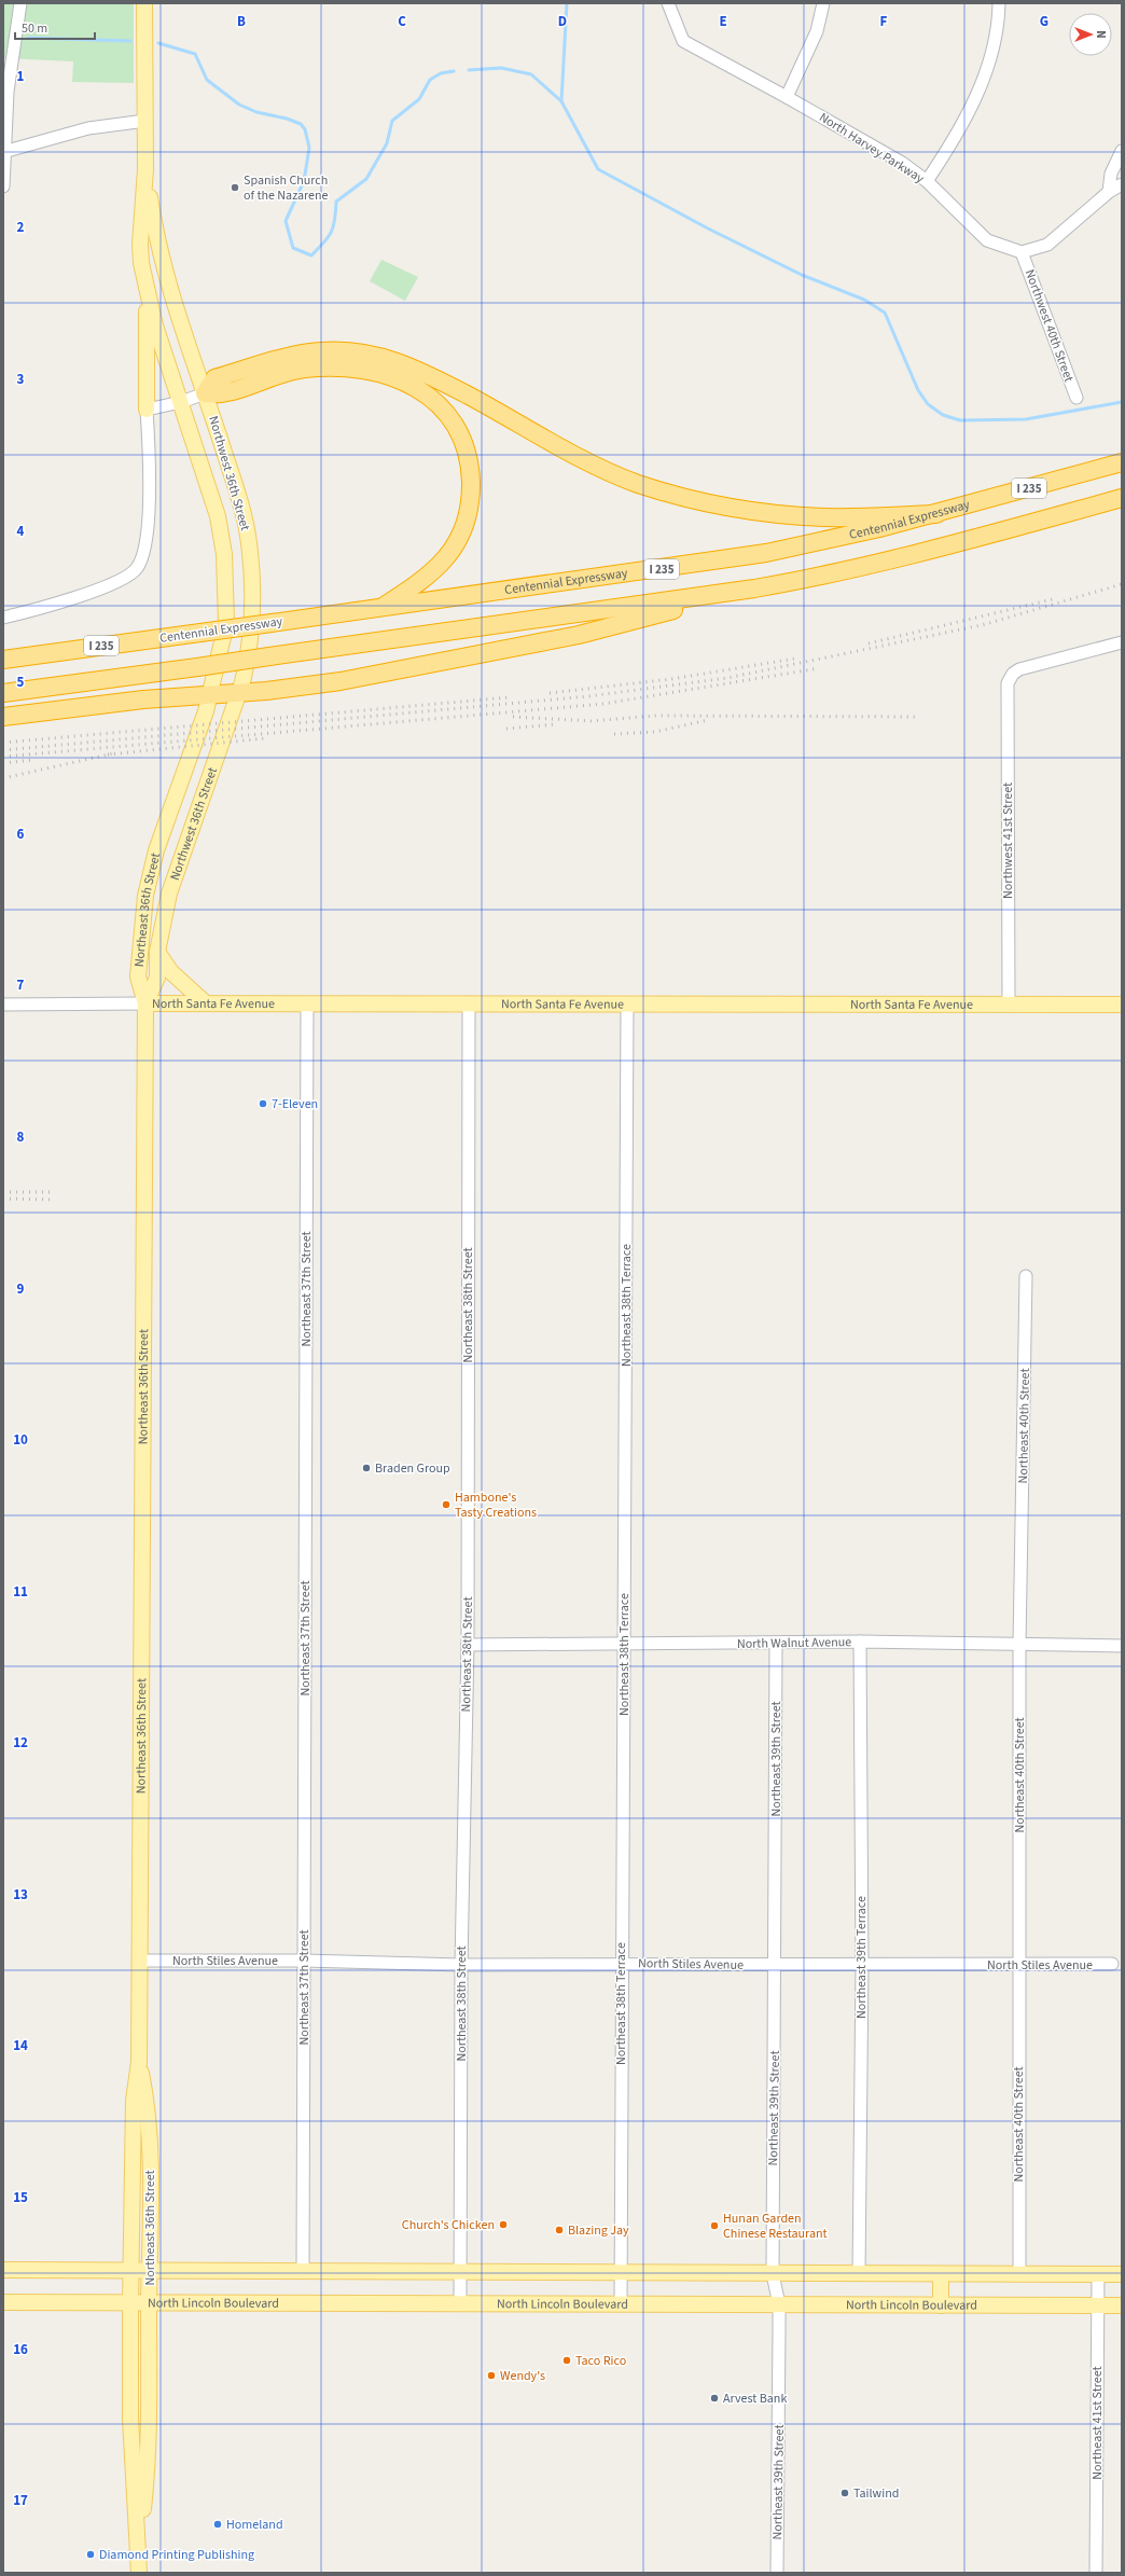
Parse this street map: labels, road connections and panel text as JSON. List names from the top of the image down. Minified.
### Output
{"streets":{"highway":["I 235","Centennial Expressway"],"main road":["Northwest 36th Street","Northeast 36th Street","North Santa Fe Avenue","North Lincoln Boulevard"],"street":["North Harvey Parkway","Northwest 40th Street","Northwest 41st Street","Northeast 37th Street","Northeast 38th Street","Northeast 38th Terrace","Northeast 40th Street","North Walnut Avenue","Northeast 39th Street","Northeast 39th Terrace","North Stiles Avenue","Northeast 41st Street"]},"crossings":[["North Harvey Parkway","Northwest 40th Street"],["Northwest 36th Street","Northeast 36th Street"],["Northwest 36th Street","North Santa Fe Avenue"],["Northwest 41st Street","North Santa Fe Avenue"],["Northeast 36th Street","North Santa Fe Avenue"],["Northeast 36th Street","North Stiles Avenue"],["Northeast 36th Street","North Lincoln Boulevard"],["North Santa Fe Avenue","Northeast 37th Street"],["North Santa Fe Avenue","Northeast 38th Street"],["North Santa Fe Avenue","Northeast 38th Terrace"],["Northeast 37th Street","North Stiles Avenue"],["Northeast 38th Street","North Walnut Avenue"],["Northeast 38th Street","North Stiles Avenue"],["Northeast 38th Street","North Lincoln Boulevard"],["Northeast 38th Terrace","North Walnut Avenue"],["Northeast 38th Terrace","North Stiles Avenue"],["Northeast 38th Terrace","North Lincoln Boulevard"],["Northeast 40th Street","North Walnut Avenue"],["Northeast 40th Street","North Stiles Avenue"],["North Walnut Avenue","Northeast 39th Street"],["North Walnut Avenue","Northeast 39th Terrace"],["Northeast 39th Street","North Stiles Avenue"],["Northeast 39th Street","North Lincoln Boulevard"],["Northeast 39th Terrace","North Stiles Avenue"],["North Lincoln Boulevard","Northeast 41st Street"]],"places":["Spanish Church of the Nazarene","7-Eleven","Braden Group","Hambone's Tasty Creations","Church's Chicken","Hunan Garden Chinese Restaurant","Blazing Jay","Taco Rico","Wendy's","Arvest Bank","Tailwind","Homeland","Diamond Printing Publishing"],"scale_bar":"50 m","north":"right","grid":{"columns":["B","C","D","E","F","G"],"rows":["1","2","3","4","5","6","7","8","9","10","11","12","13","14","15","16","17"]}}
